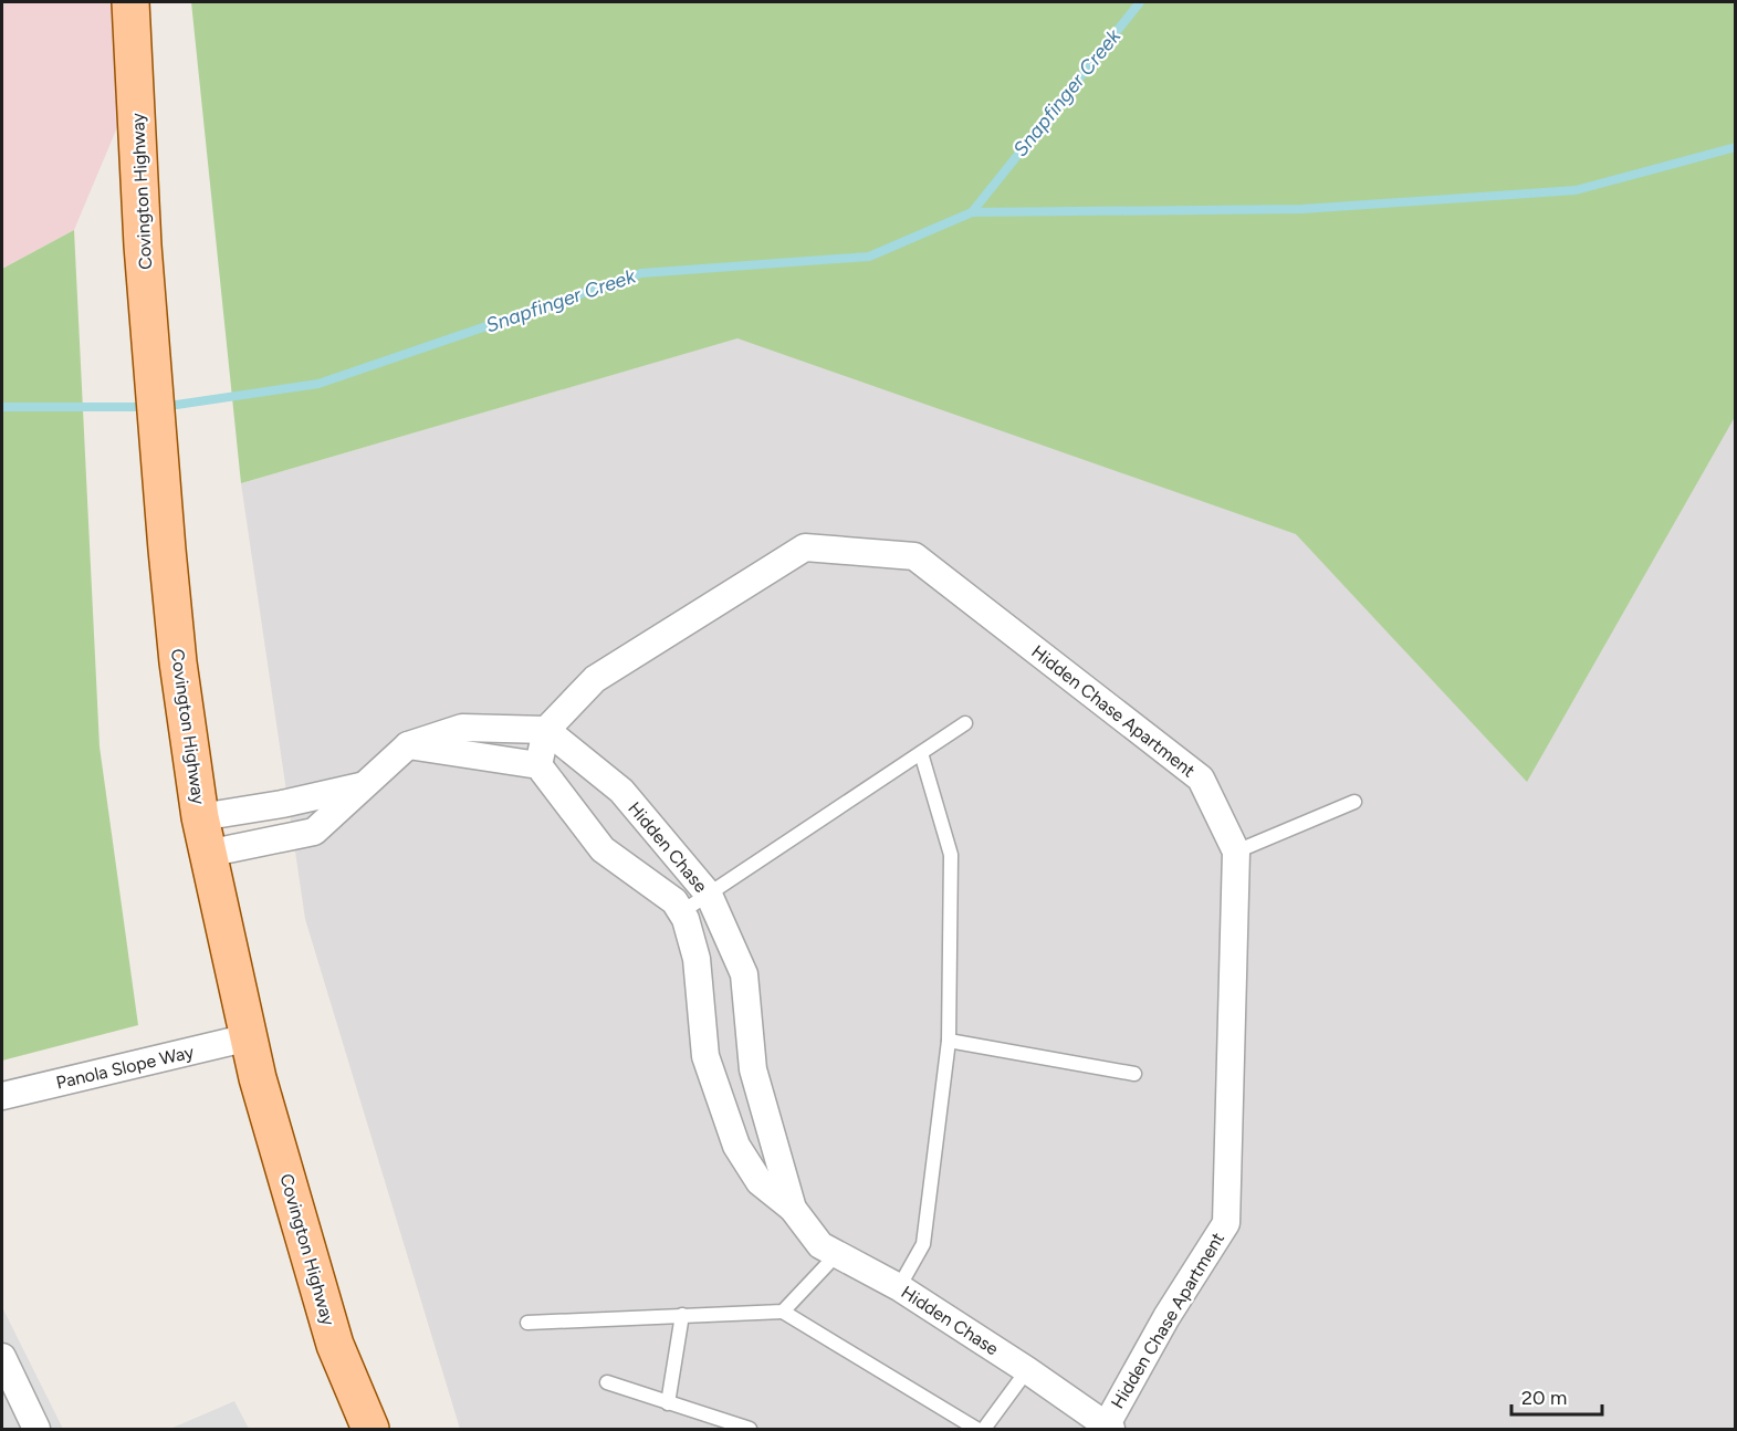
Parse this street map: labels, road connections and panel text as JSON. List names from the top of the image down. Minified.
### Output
{"streets":{"main road":["Covington Highway"],"street":["Hidden Chase Apartment","Hidden Chase","Panola Slope Way"]},"crossings":[["Covington Highway","Panola Slope Way"],["Hidden Chase Apartment","Hidden Chase"]],"water":["Snapfinger Creek"],"scale_bar":"20 m"}
